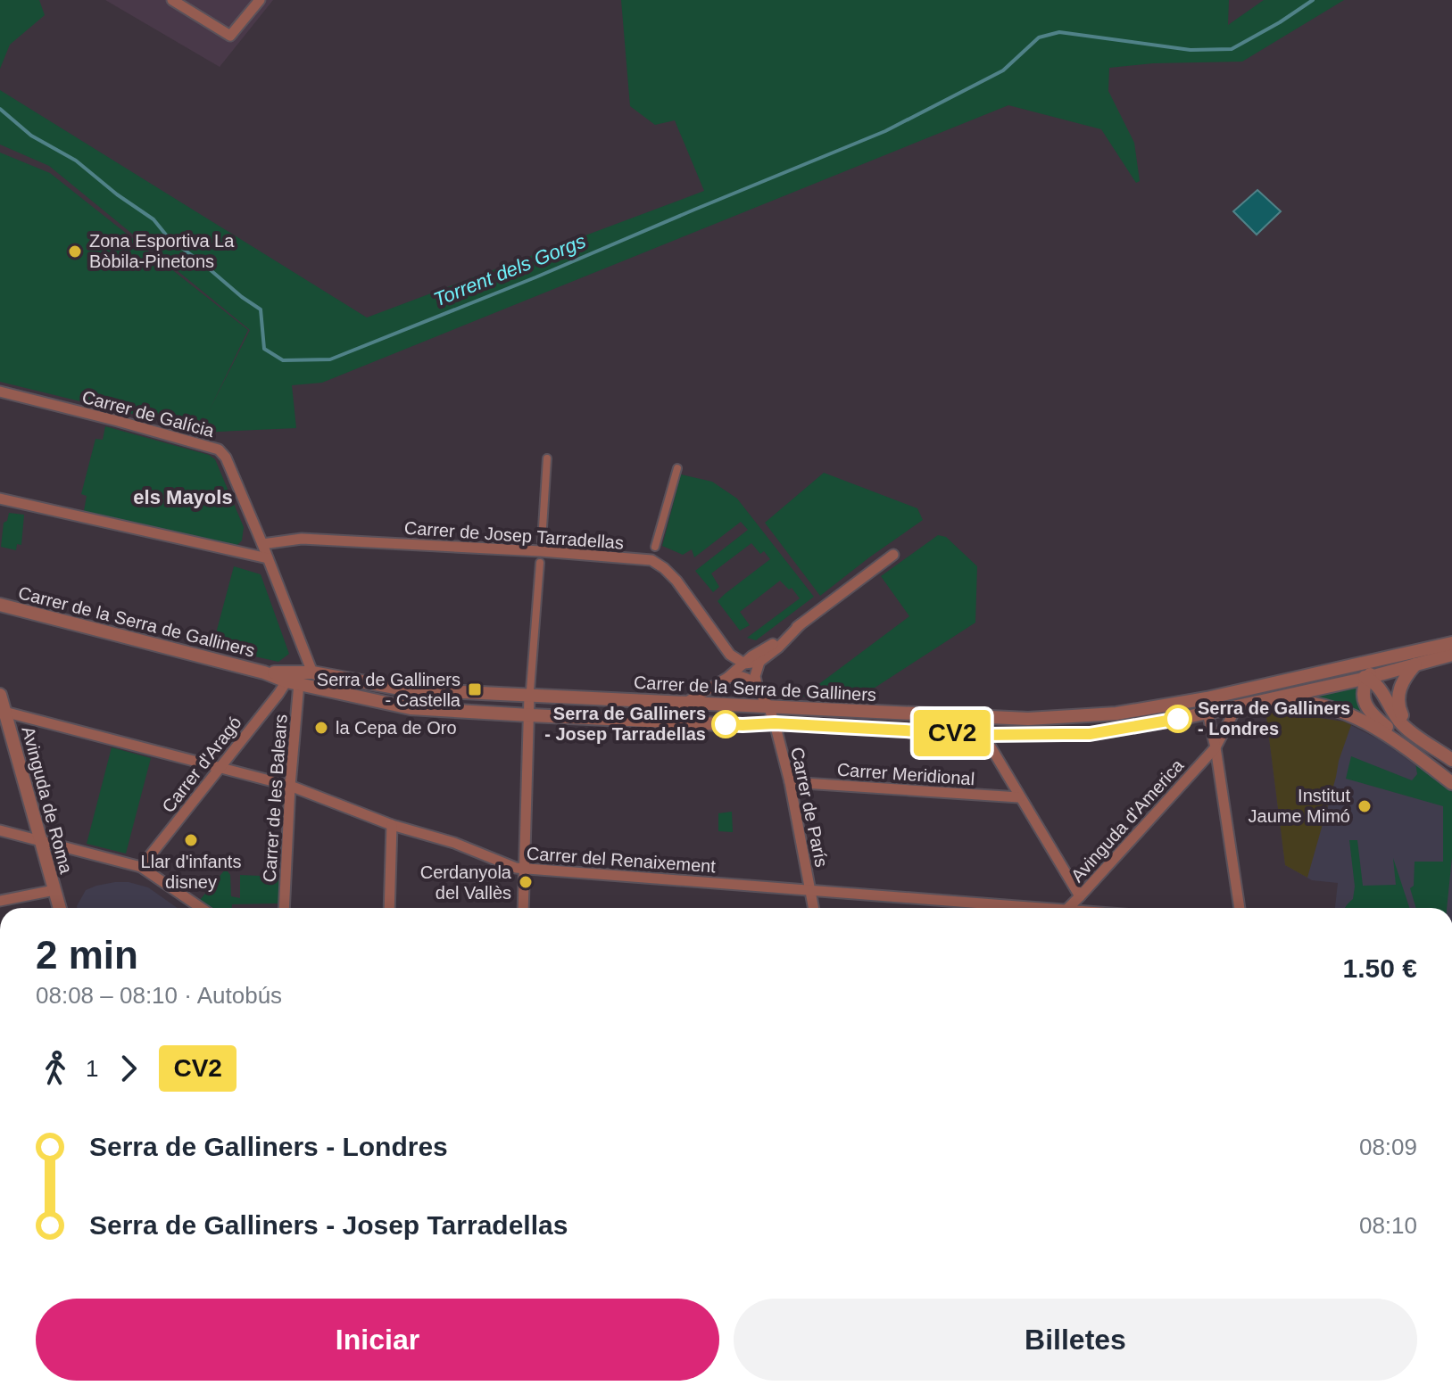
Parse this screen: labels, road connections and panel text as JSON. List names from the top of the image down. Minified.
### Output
{"streets":{"street":["Carrer de Galícia","Carrer de Josep Tarradellas","Carrer de la Serra de Galliners","Carrer d'Aragó","Carrer Meridional","Carrer de les Balears","Avinguda de Roma","Carrer de París","Avinguda d'America","Carrer del Renaixement"]},"crossings":[["Carrer de Galícia","Carrer de Josep Tarradellas"],["Carrer de Galícia","Carrer de la Serra de Galliners"],["Carrer de la Serra de Galliners","Carrer d'Aragó"],["Carrer de la Serra de Galliners","Carrer de les Balears"],["Carrer de la Serra de Galliners","Carrer de París"],["Carrer de la Serra de Galliners","Avinguda d'America"],["Carrer d'Aragó","Carrer de les Balears"],["Carrer d'Aragó","Carrer del Renaixement"],["Carrer Meridional","Carrer de París"],["Carrer de les Balears","Carrer del Renaixement"],["Avinguda de Roma","Carrer del Renaixement"],["Carrer de París","Carrer del Renaixement"]],"districts":["els Mayols"],"water":["Torrent dels Gorgs"],"places":{"other":["Zona Esportiva La Bòbila-Pinetons","Serra de Galliners - Londres","Serra de Galliners - Josep Tarradellas","la Cepa de Oro","Institut Jaume Mimó","Llar d'infants disney","Cerdanyola del Vallès"],"transit":["Serra de Galliners - Castella"]},"lines":["bus line CV2"],"page":{"on_map":"CV2","heading":["2 min","08:08 – 08:10 · Autobús","1.50 €"],"legs":["1","CV2"],"list":[{"name":"Serra de Galliners - Londres","value":"08:09"},{"name":"Serra de Galliners - Josep Tarradellas","value":"08:10"}],"buttons":["Iniciar","Billetes"]}}
